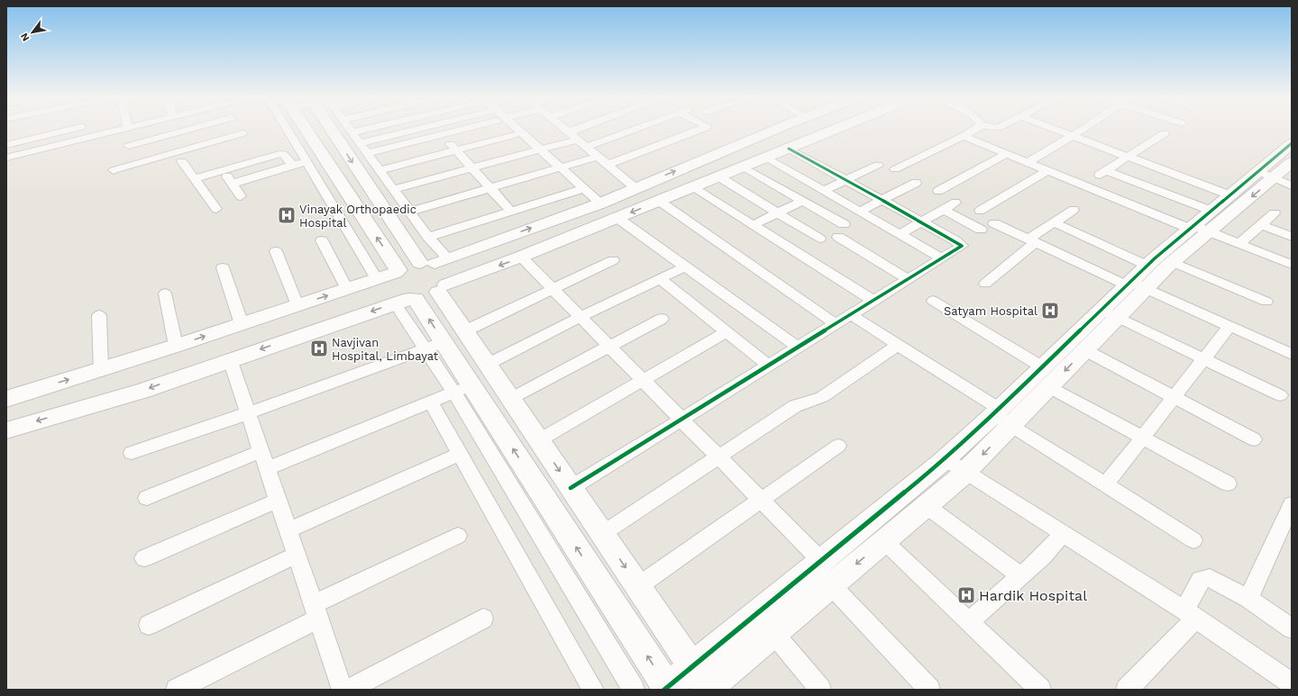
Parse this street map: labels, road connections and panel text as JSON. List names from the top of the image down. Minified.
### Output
{"places":{"hospital":["Vinayak Orthopaedic Hospital","Satyam Hospital","Navjivan Hospital, Limbayat","Hardik Hospital"]},"north":"bottom left"}
